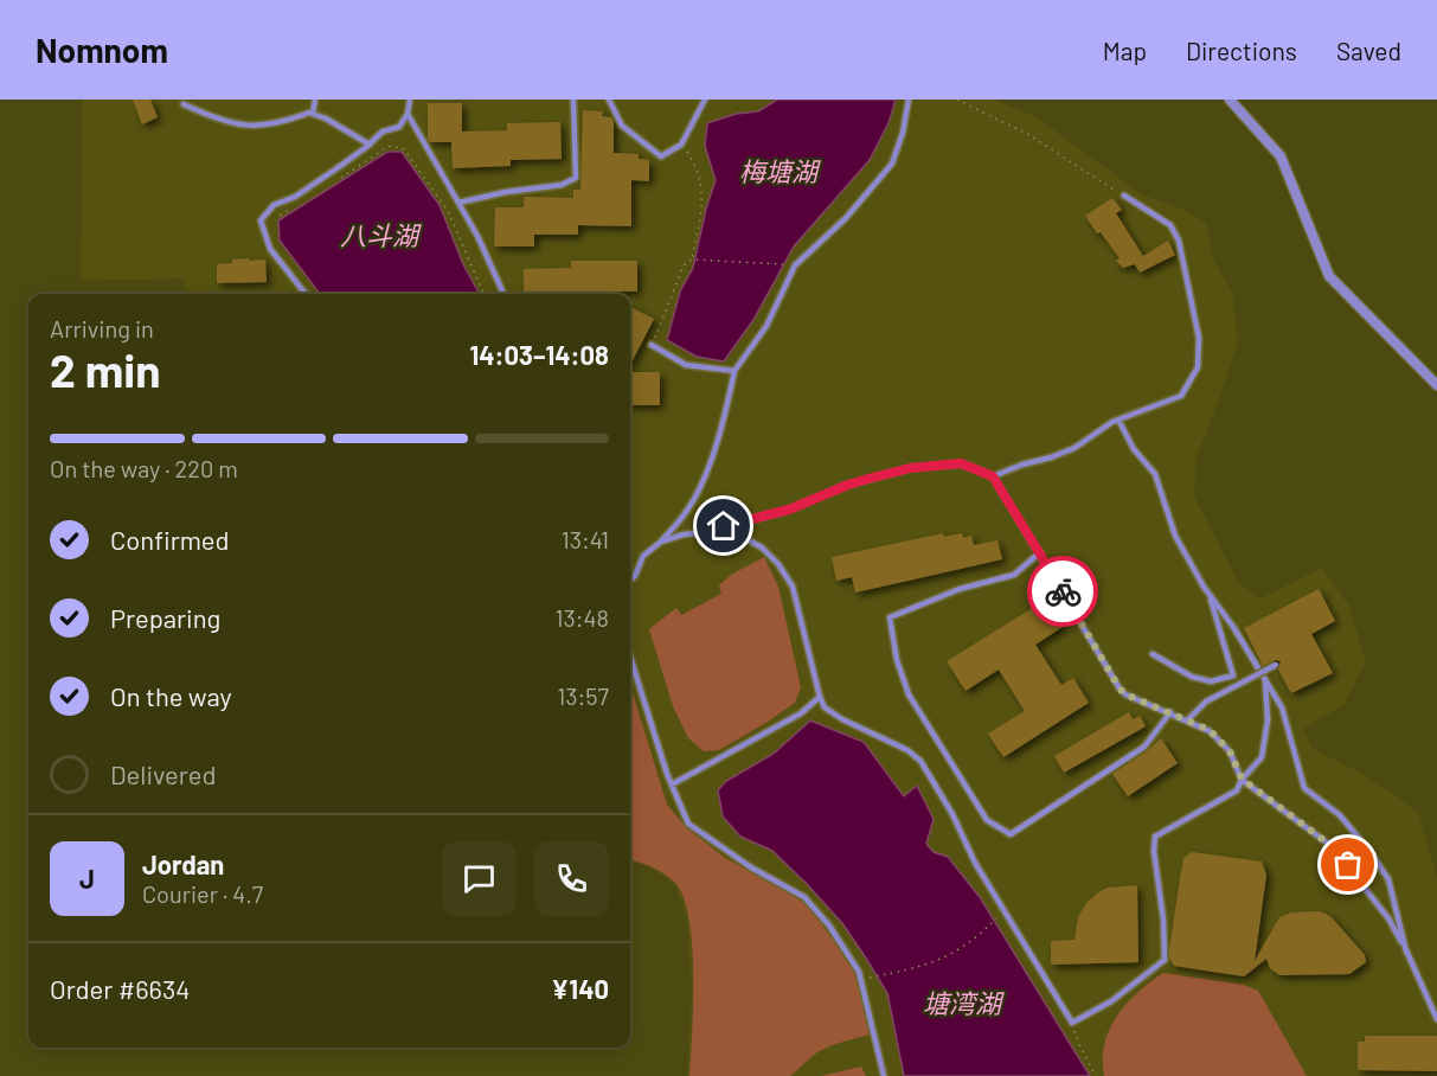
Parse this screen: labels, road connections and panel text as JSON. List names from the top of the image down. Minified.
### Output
{"water":["梅塘湖","八斗湖","塘湾湖"],"page":{"header":"Nomnom","nav":["Map","Directions","Saved"],"heading":["2 min","Arriving in","14:03–14:08"],"panel":["Jordan","Courier · 4.7","Order #6634","¥140"],"bar":"On the way · 220 m","list":[["Confirmed","13:41"],["Preparing","13:48"],["On the way","13:57"],"Delivered"],"round":"J"}}
